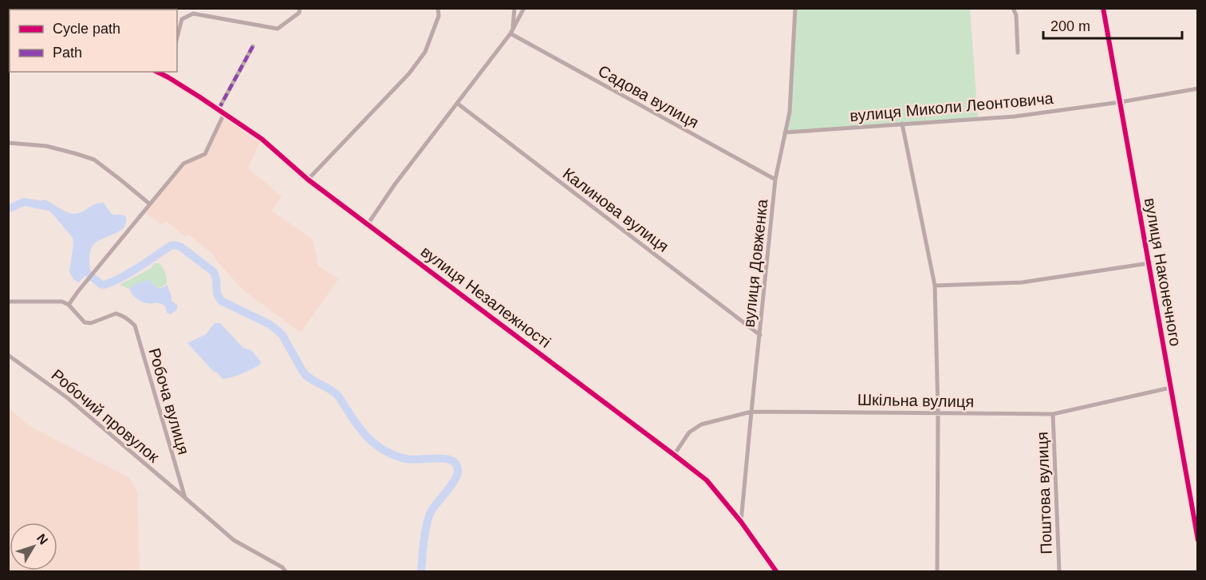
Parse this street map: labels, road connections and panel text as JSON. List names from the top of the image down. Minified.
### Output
{"streets":{"street":["Садова вулиця","вулиця Миколи Леонтовича","Калинова вулиця","вулиця Довженка","вулиця Наконечного","вулиця Незалежності","Шкільна вулиця","Робоча вулиця","Робочий провулок","Поштова вулиця"]},"crossings":[["Садова вулиця","вулиця Довженка"],["вулиця Миколи Леонтовича","вулиця Довженка"],["вулиця Миколи Леонтовича","вулиця Наконечного"],["Калинова вулиця","вулиця Довженка"],["вулиця Довженка","вулиця Незалежності"],["вулиця Довженка","Шкільна вулиця"],["вулиця Наконечного","Шкільна вулиця"],["вулиця Незалежності","Шкільна вулиця"],["Шкільна вулиця","Поштова вулиця"],["Робоча вулиця","Робочий провулок"]],"legend":["Cycle path","Path"],"scale_bar":"200 m","north":"top right"}
